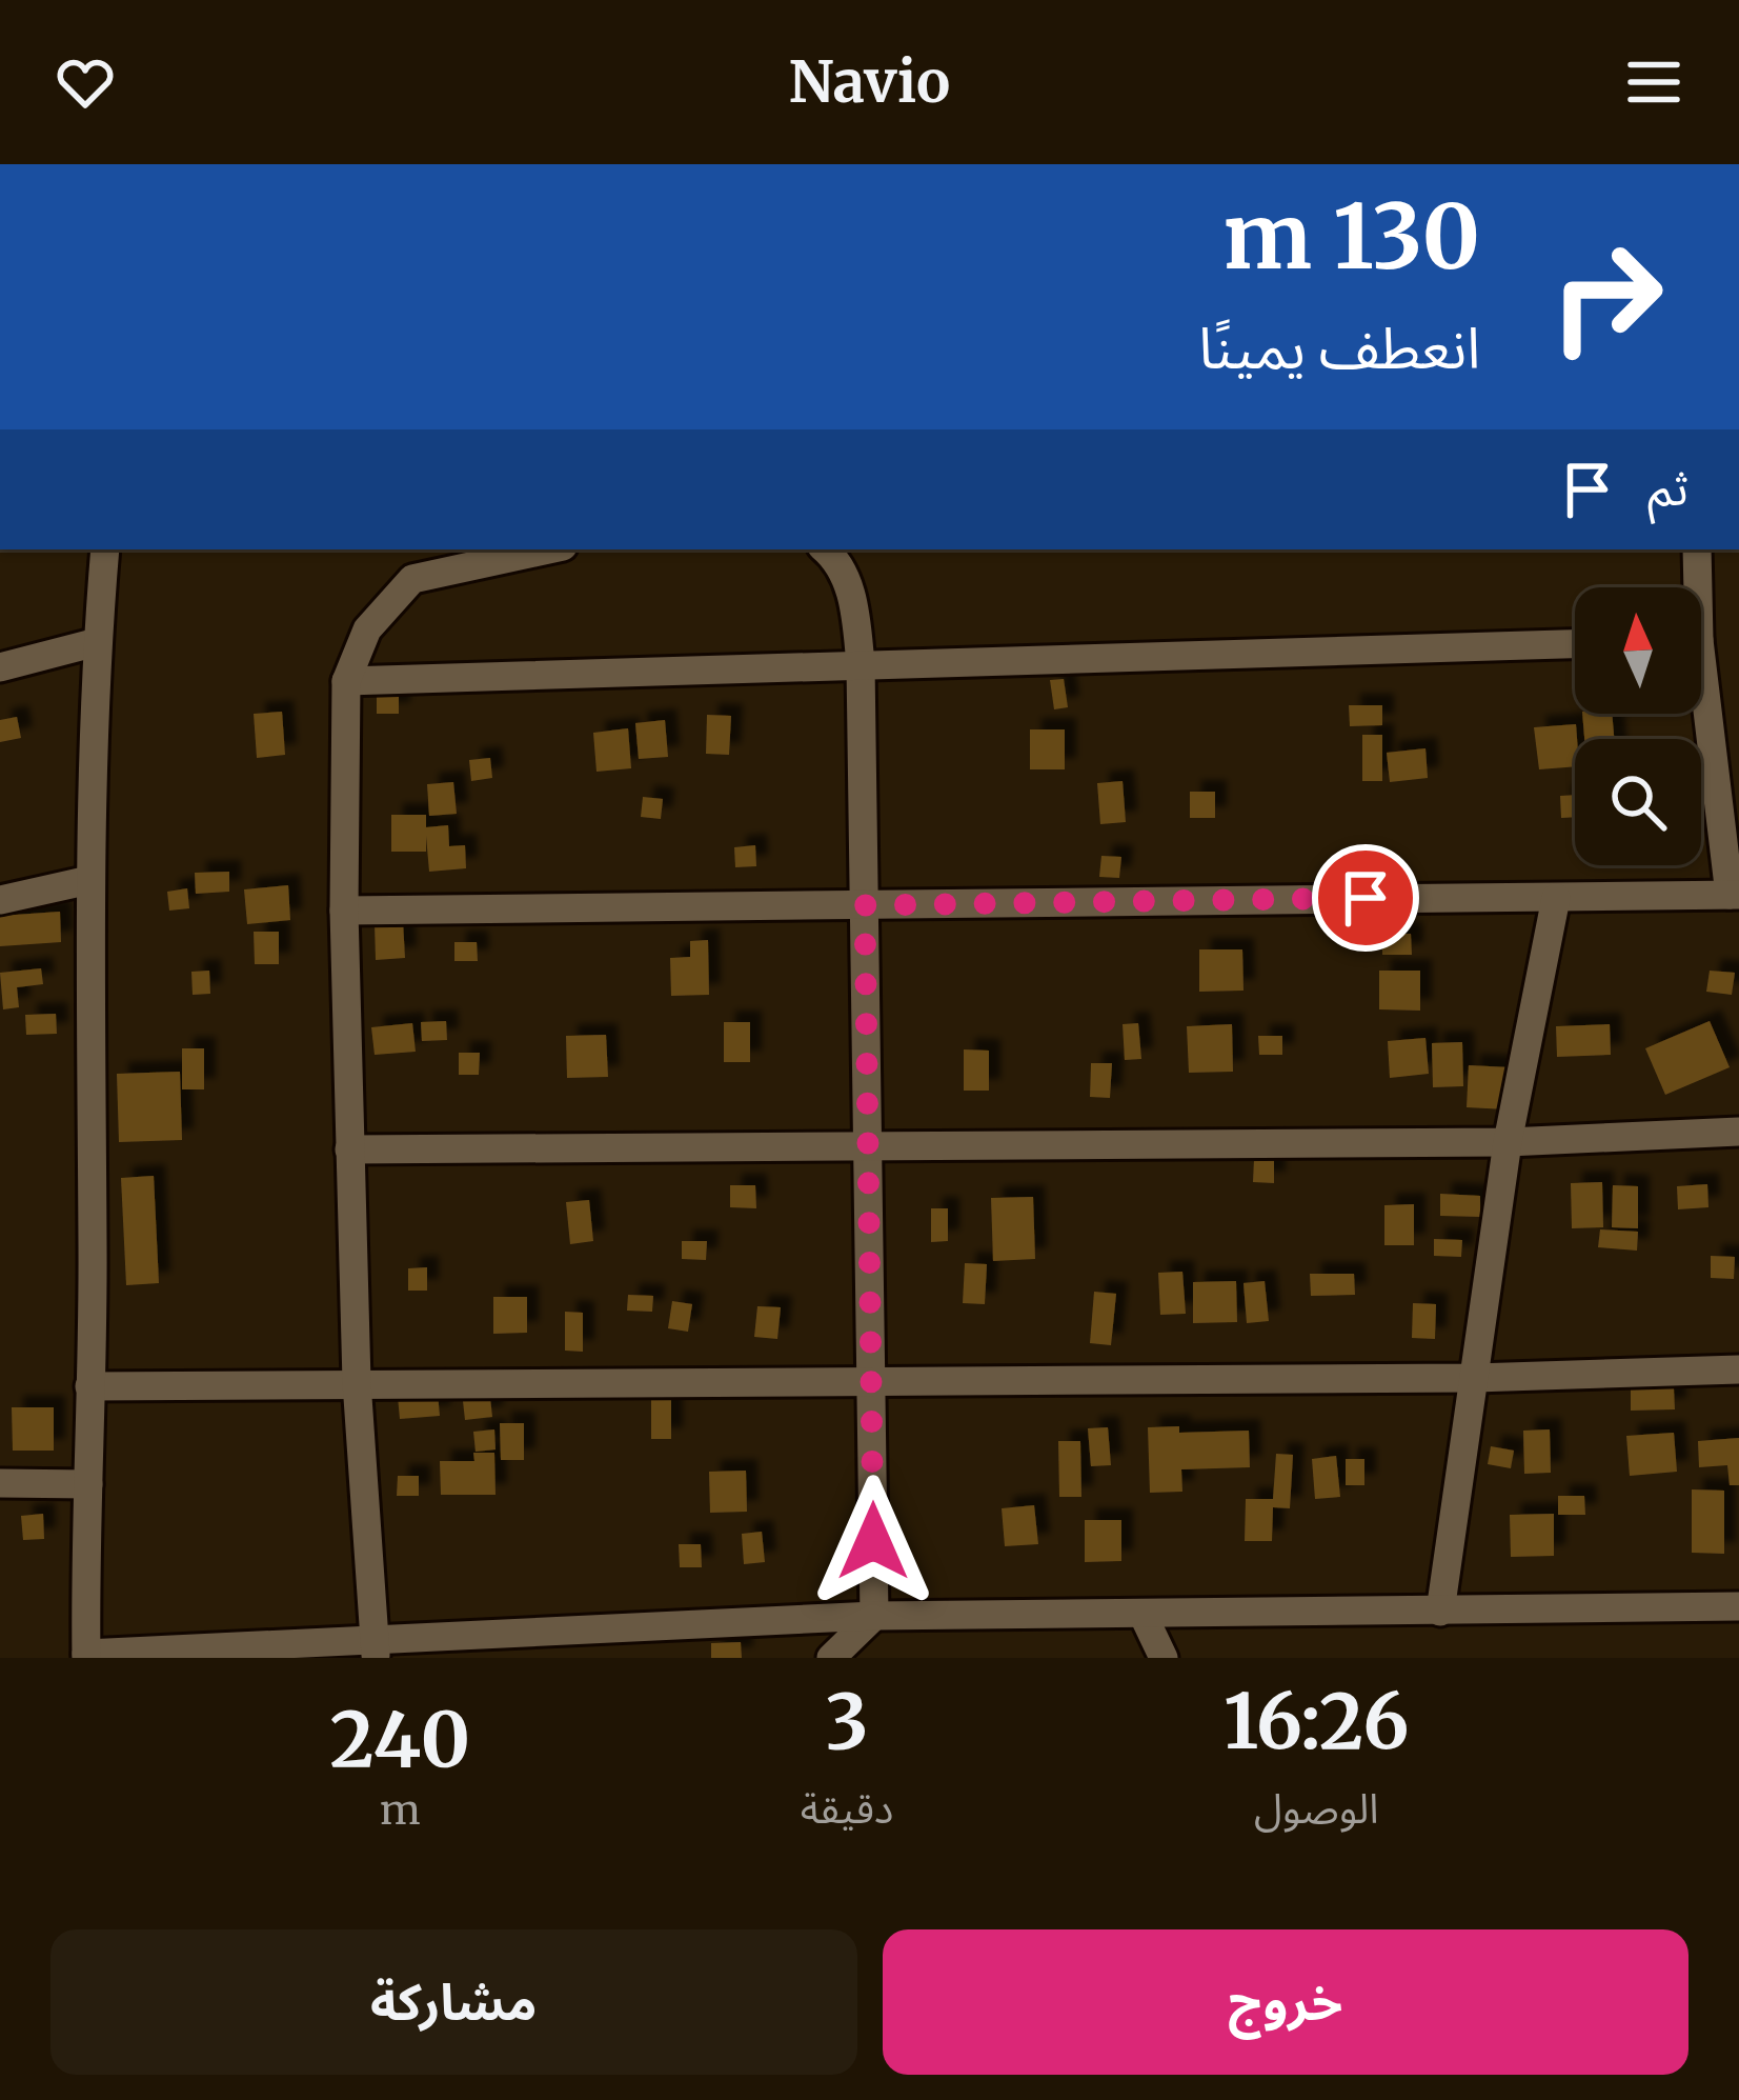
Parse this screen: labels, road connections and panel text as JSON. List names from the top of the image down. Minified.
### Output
{"north":"top","page":{"header":"Navio","turn":["130 m","انعطف يمينًا"],"then":"ثم","eta":["16:26","الوصول","3","دقيقة","240","m"],"buttons":["خروج","مشاركة"]}}
